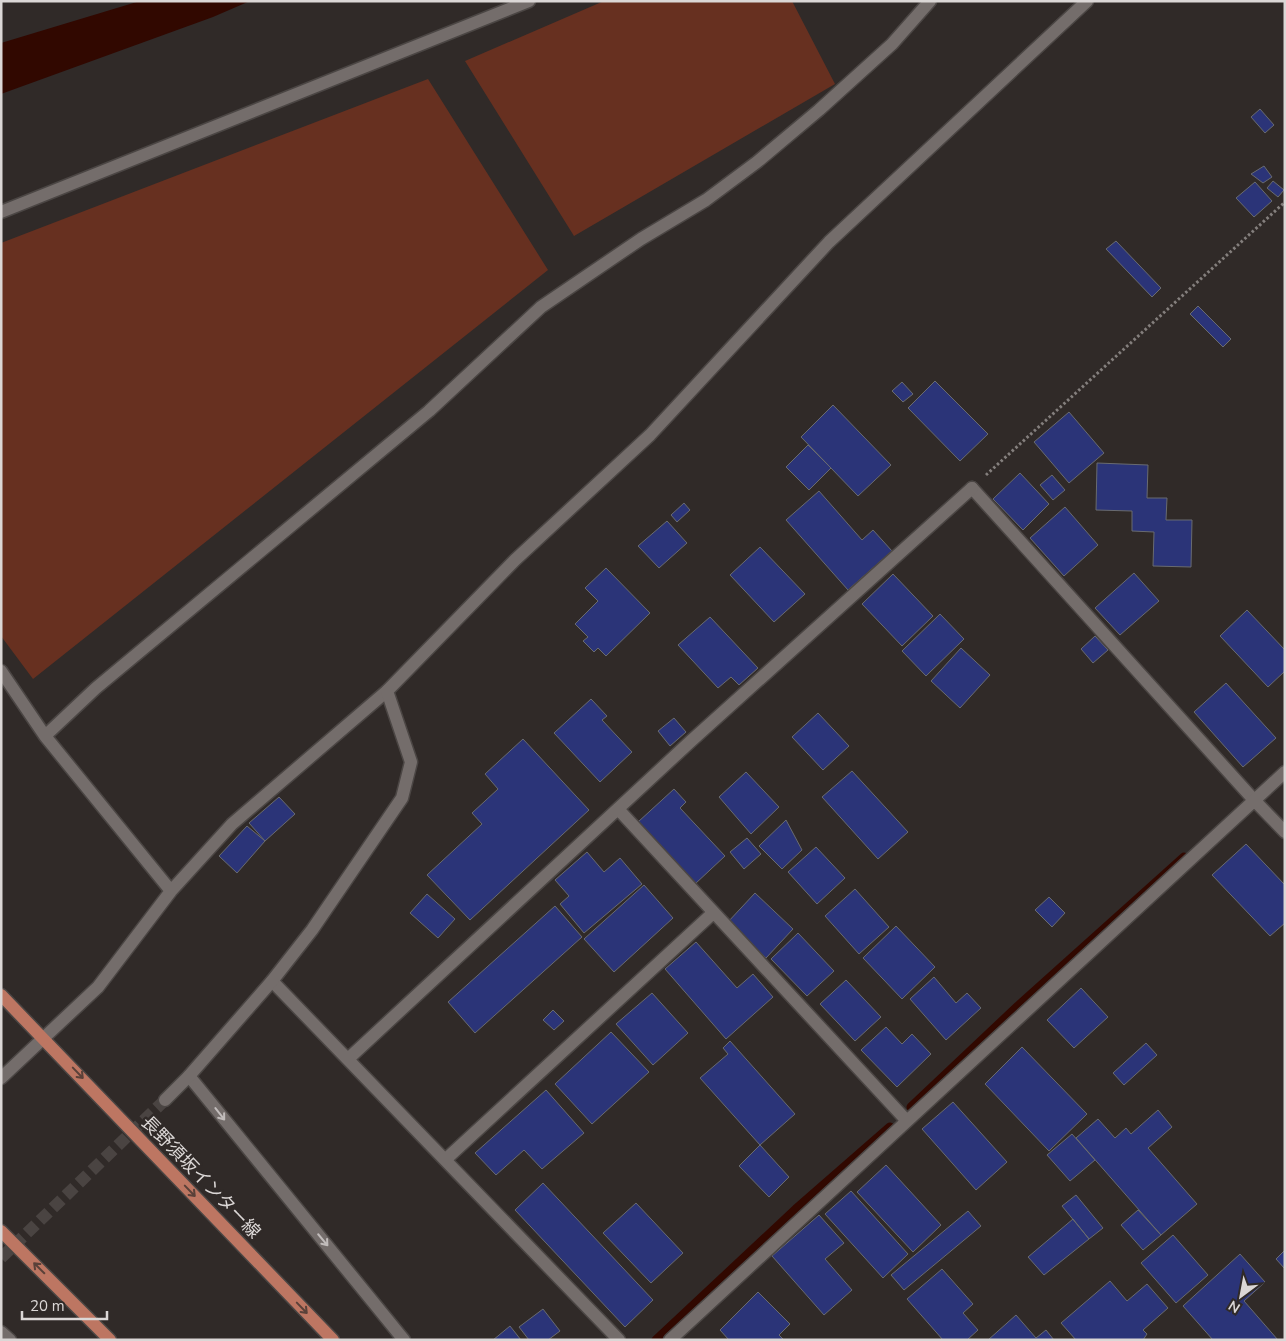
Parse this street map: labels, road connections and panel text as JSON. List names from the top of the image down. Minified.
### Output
{"streets":{"main road":["長野須坂インター線"]},"one_way":["長野須坂インター線"],"scale_bar":"20 m","north":"bottom left"}
